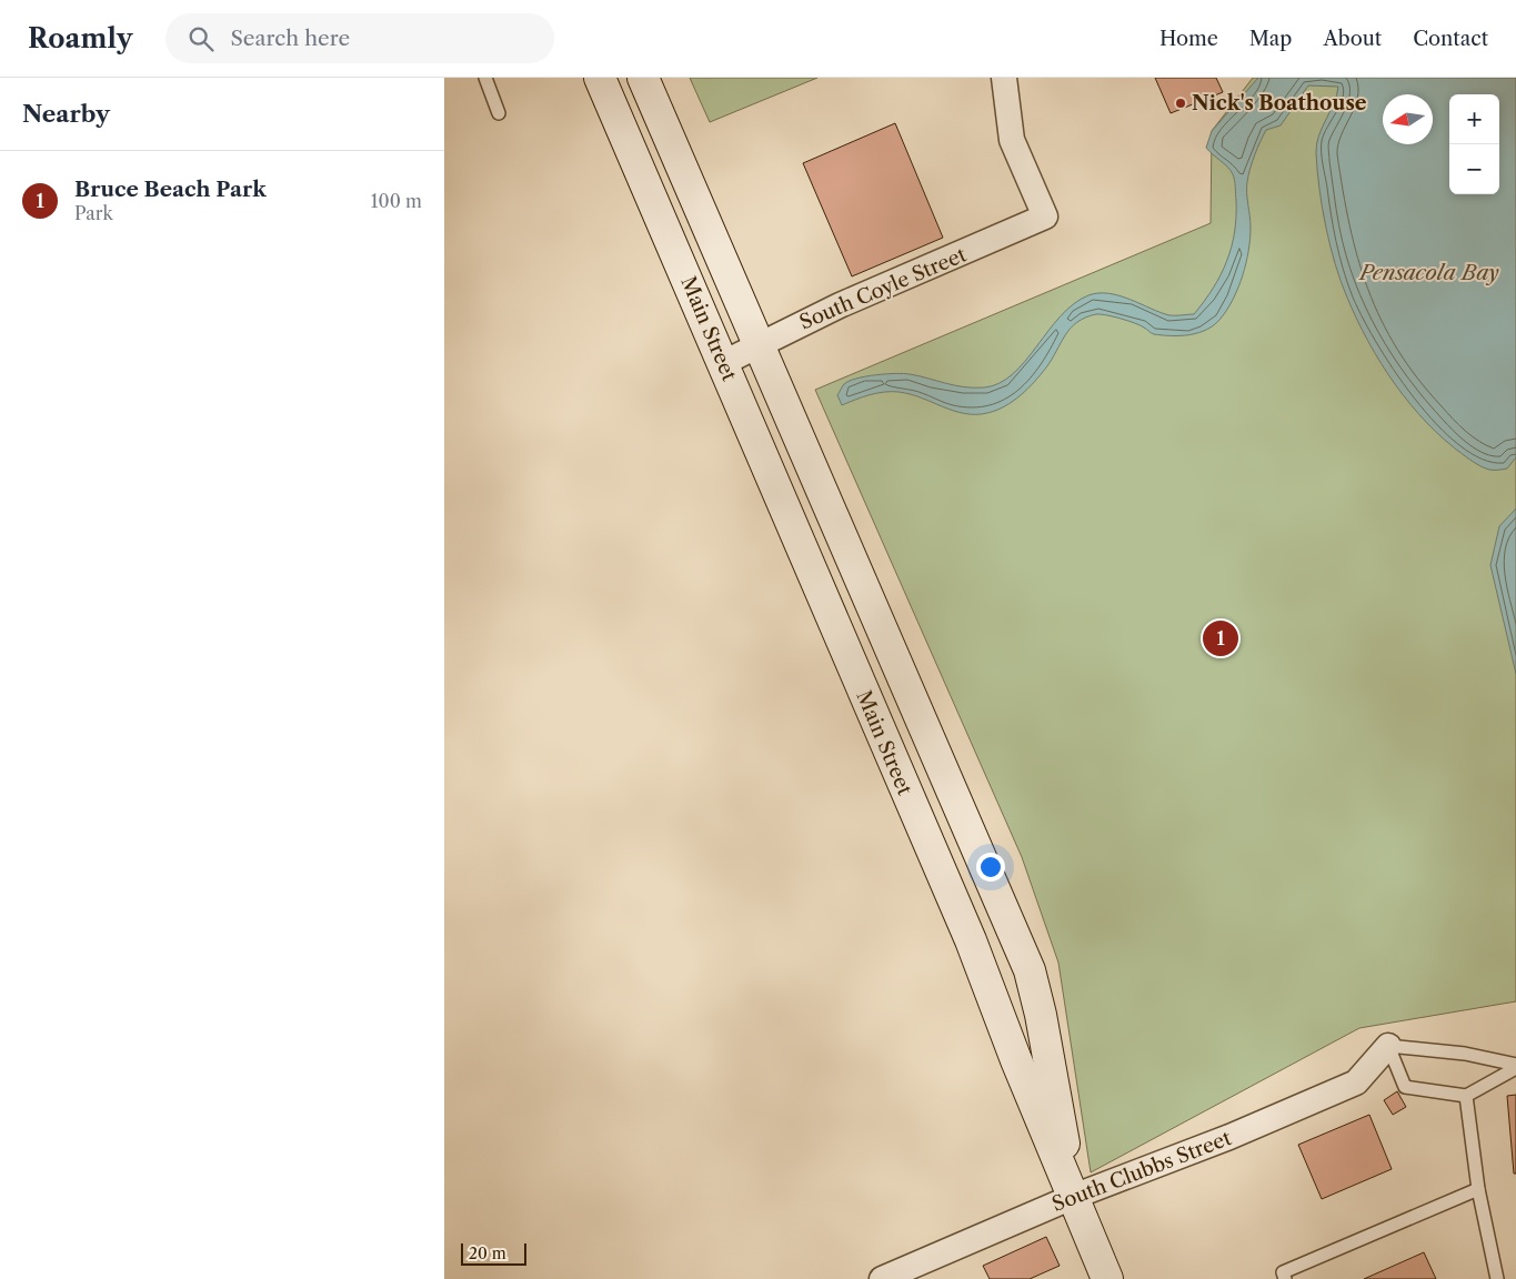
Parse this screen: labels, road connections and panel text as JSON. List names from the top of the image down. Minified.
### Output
{"streets":{"main road":["Main Street"],"street":["South Coyle Street","South Clubbs Street"]},"crossings":[["South Coyle Street","Main Street"],["Main Street","South Clubbs Street"]],"water":["Pensacola Bay"],"places":["Nick's Boathouse"],"scale_bar":"20 m","north":"left","page":{"header":"Roamly","search":"Search here","nav":["Home","Map","About","Contact"],"heading":"Nearby","map_buttons":["+","−"],"list":[{"mark":"1","name":"Bruce Beach Park","note":"Park","value":"100 m"}],"pins":"1","scale":"20 m"}}
